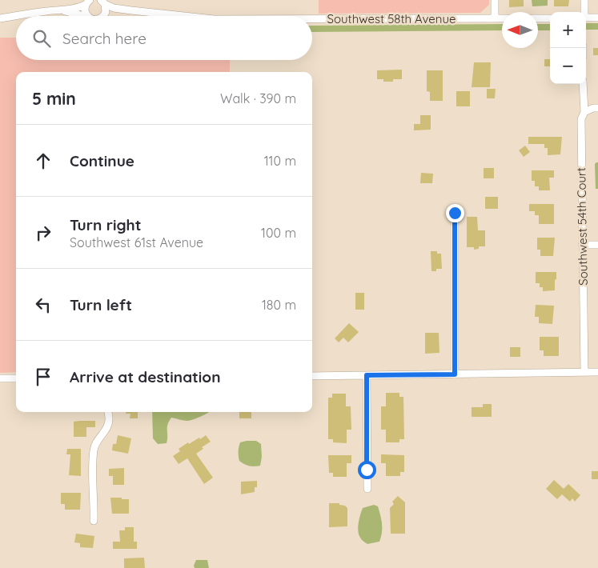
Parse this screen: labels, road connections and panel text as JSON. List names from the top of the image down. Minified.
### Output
{"streets":{"street":["Southwest 58th Avenue","Southwest 54th Court"]},"north":"left","page":{"map_buttons":["+","−"],"search":"Search here","heading":["5 min","Walk · 390 m"],"list":[["Continue","110 m"],["Turn right","Southwest 61st Avenue","100 m"],["Turn left","180 m"],"Arrive at destination"]}}
